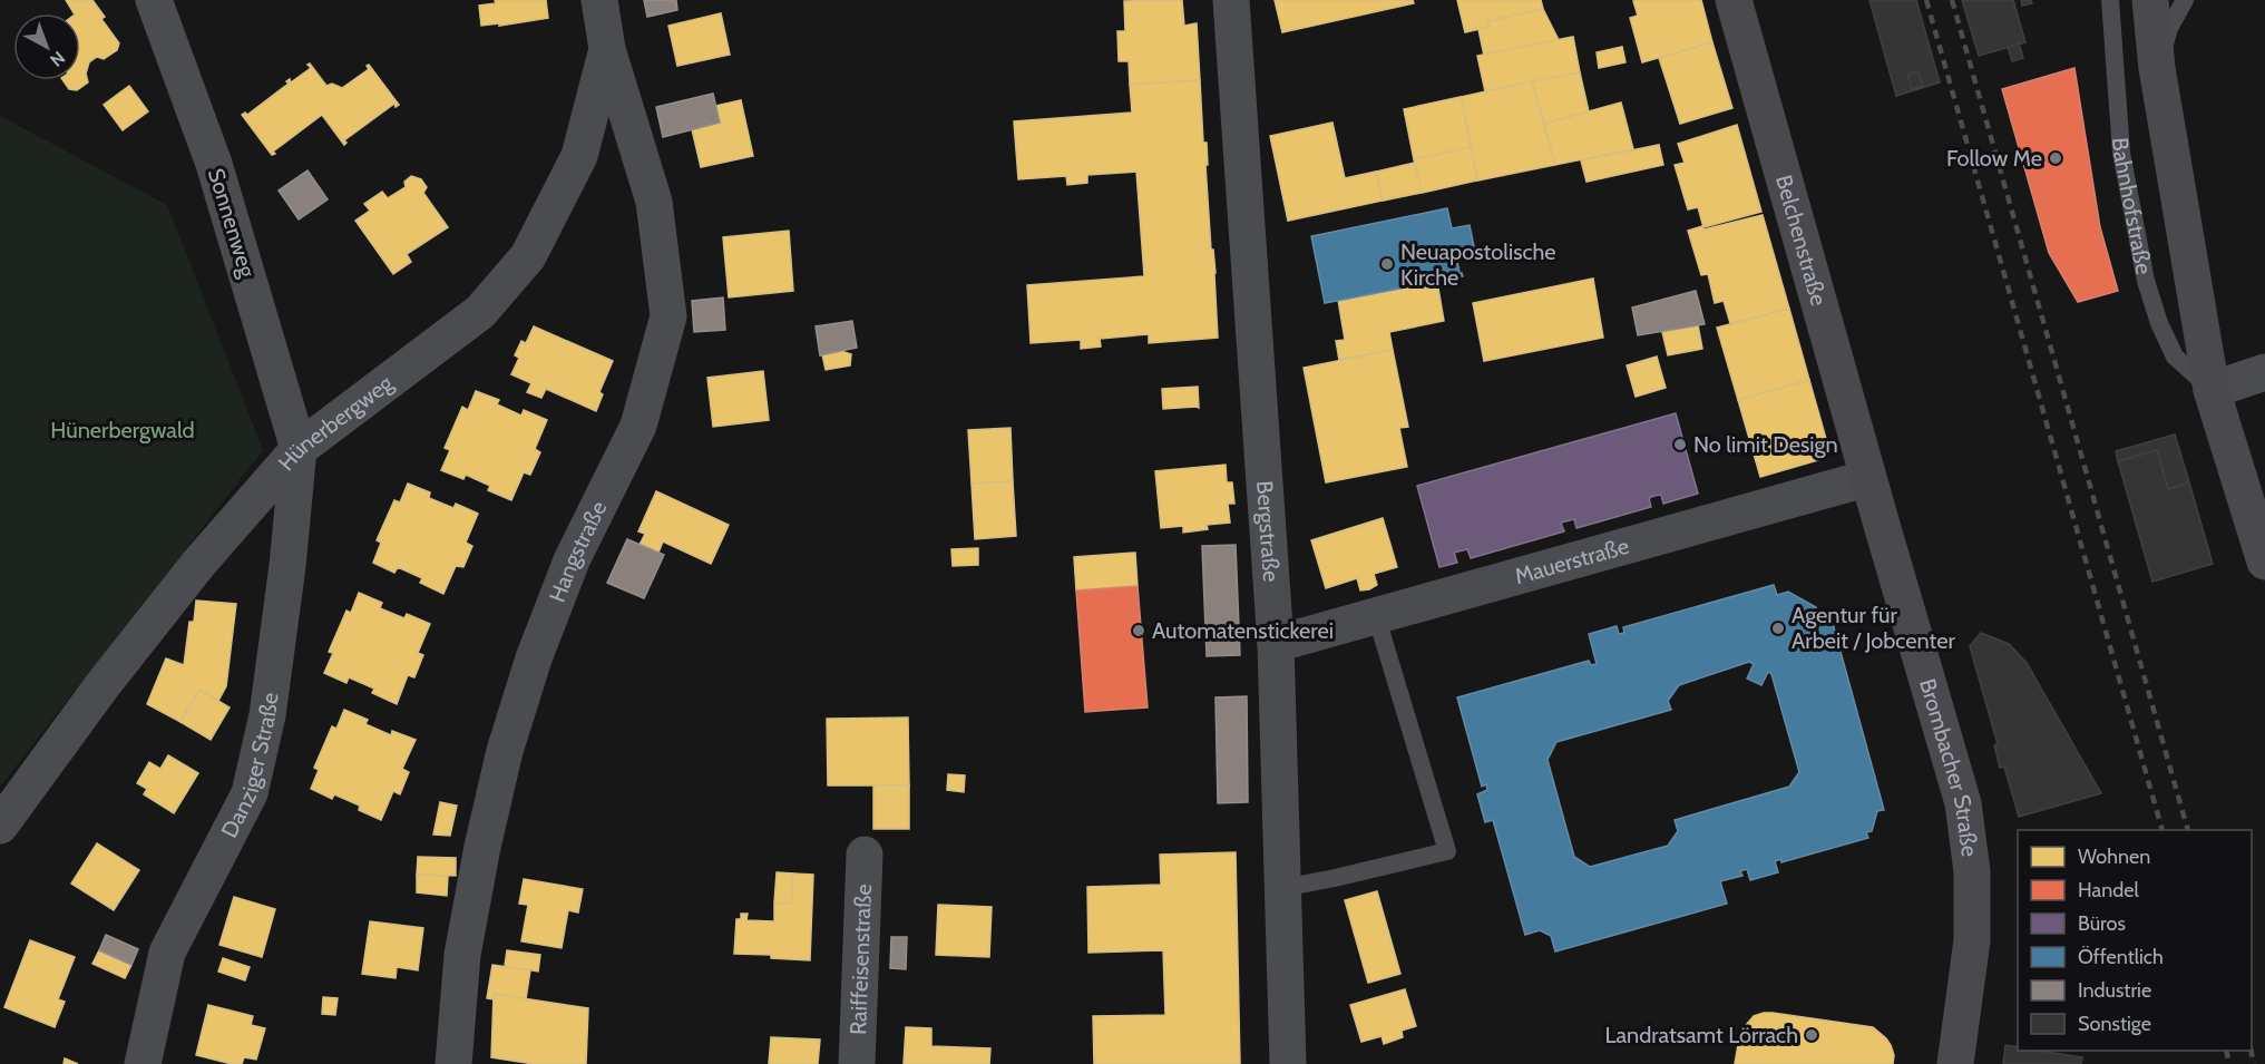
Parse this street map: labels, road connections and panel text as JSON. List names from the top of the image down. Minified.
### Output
{"streets":{"main road":["Belchenstraße","Brombacher Straße"],"street":["Sonnenweg","Hünerbergweg","Bergstraße","Hangstraße","Mauerstraße","Danziger Straße","Raiffeisenstraße"],"lane":["Bahnhofstraße"]},"crossings":[["Sonnenweg","Hünerbergweg"],["Sonnenweg","Danziger Straße"],["Belchenstraße","Mauerstraße"],["Belchenstraße","Brombacher Straße"],["Hünerbergweg","Hangstraße"],["Hünerbergweg","Danziger Straße"],["Bergstraße","Mauerstraße"],["Mauerstraße","Brombacher Straße"]],"parks":["Hünerbergwald"],"places":["Follow Me","Neuapostolische Kirche","No limit Design","Agentur für Arbeit / Jobcenter","Automatenstickerei","Landratsamt Lörrach"],"legend":["Wohnen","Handel","Büros","Öffentlich","Industrie","Sonstige"],"north":"bottom right"}
